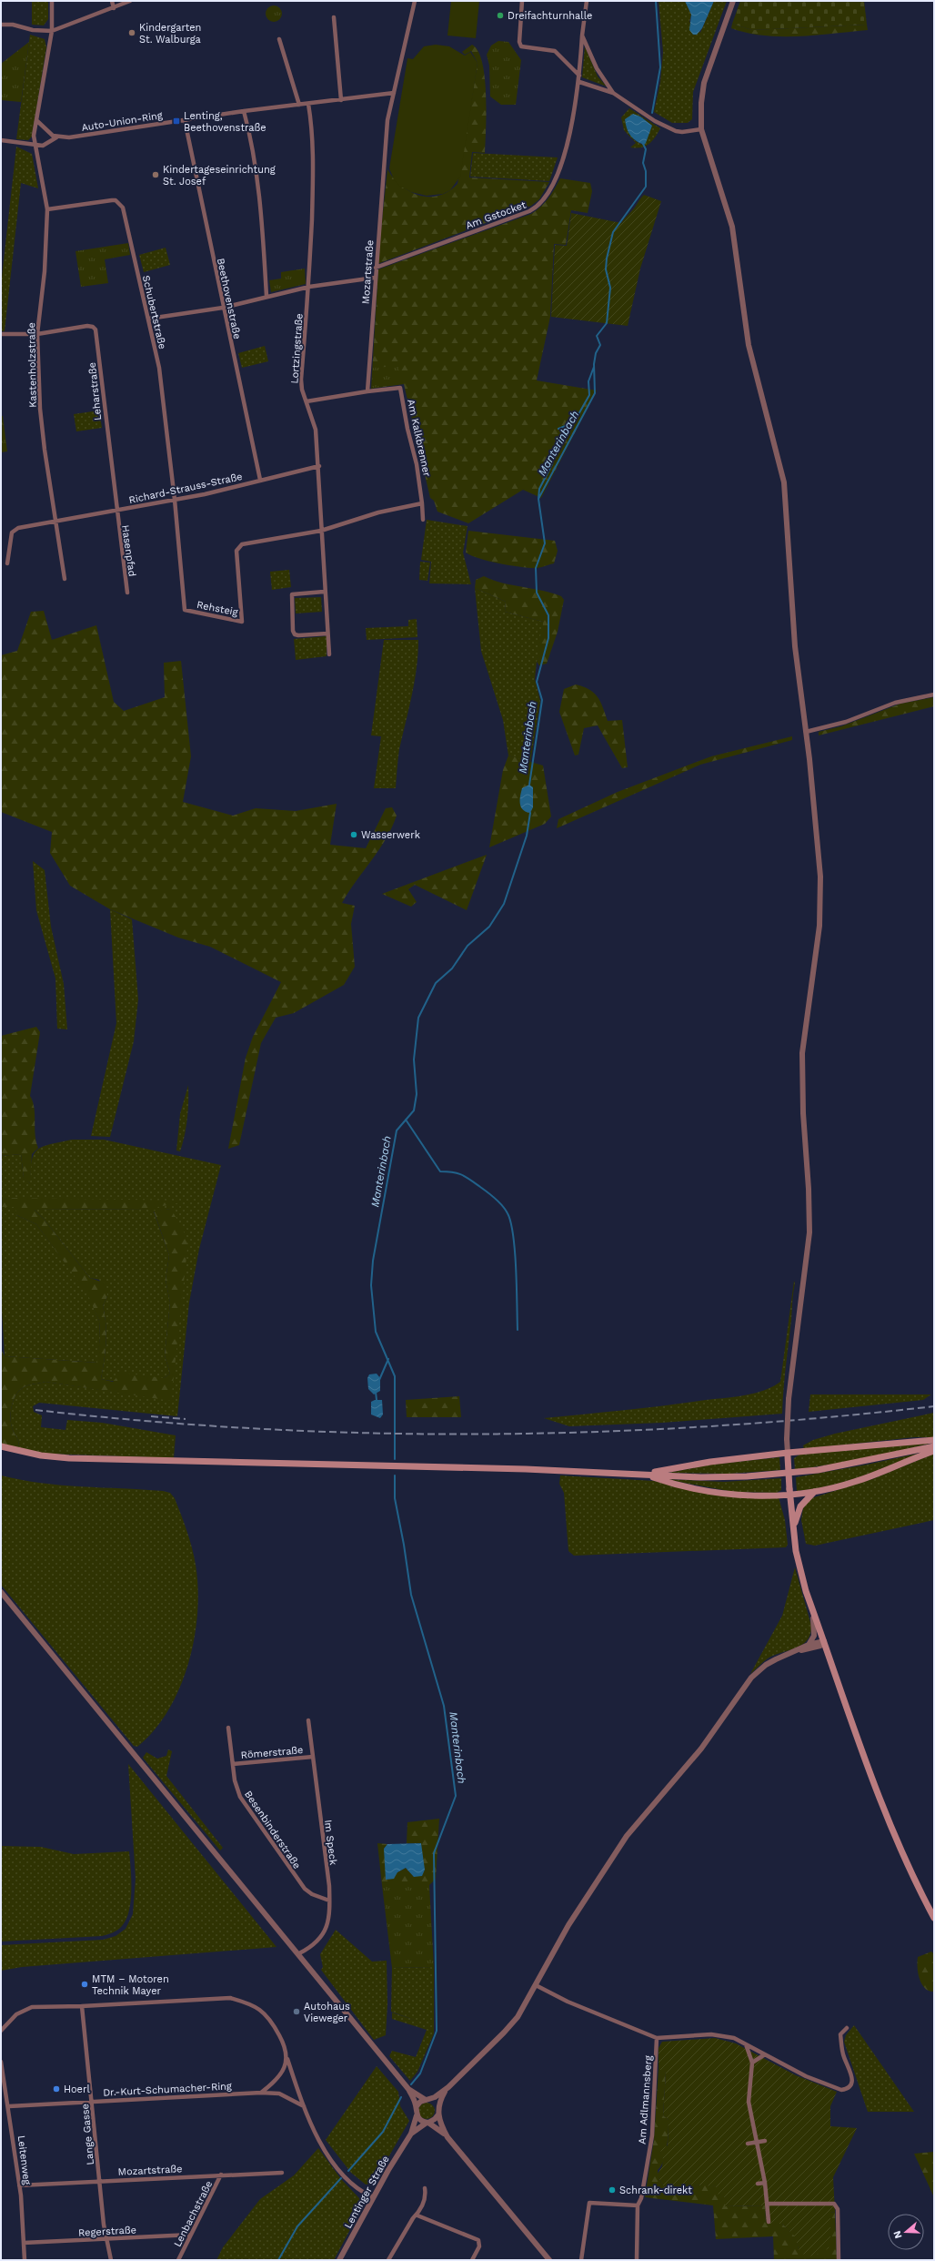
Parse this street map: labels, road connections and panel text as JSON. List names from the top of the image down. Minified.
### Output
{"streets":{"street":["Auto-Union-Ring","Am Gstocket","Mozartstraße","Beethovenstraße","Schubertstraße","Lortzingstraße","Kastenholzstraße","Leharstraße","Am Kalkbrenner","Richard-Strauss-Straße","Hasenpfad","Rehsteig","Römerstraße","Besenbinderstraße","Im Speck","Dr.-Kurt-Schumacher-Ring","Am Adlmannsberg","Lange Gasse","Leitenweg","Lentinger Straße","Lenbachstraße","Regerstraße"]},"crossings":[["Auto-Union-Ring","Mozartstraße"],["Auto-Union-Ring","Beethovenstraße"],["Auto-Union-Ring","Lortzingstraße"],["Auto-Union-Ring","Kastenholzstraße"],["Am Gstocket","Mozartstraße"],["Mozartstraße","Am Kalkbrenner"],["Mozartstraße","Lange Gasse"],["Mozartstraße","Leitenweg"],["Mozartstraße","Lenbachstraße"],["Beethovenstraße","Richard-Strauss-Straße"],["Schubertstraße","Kastenholzstraße"],["Schubertstraße","Richard-Strauss-Straße"],["Schubertstraße","Rehsteig"],["Lortzingstraße","Richard-Strauss-Straße"],["Lortzingstraße","Rehsteig"],["Kastenholzstraße","Leharstraße"],["Kastenholzstraße","Richard-Strauss-Straße"],["Leharstraße","Richard-Strauss-Straße"],["Leharstraße","Hasenpfad"],["Richard-Strauss-Straße","Hasenpfad"],["Richard-Strauss-Straße","Rehsteig"],["Römerstraße","Besenbinderstraße"],["Römerstraße","Im Speck"],["Besenbinderstraße","Im Speck"],["Dr.-Kurt-Schumacher-Ring","Lange Gasse"],["Dr.-Kurt-Schumacher-Ring","Leitenweg"],["Lange Gasse","Regerstraße"],["Leitenweg","Regerstraße"],["Lenbachstraße","Regerstraße"]],"water":["Manterinbach"],"places":{"other":["Dreifachturnhalle","Kindergarten St. Walburga","Kindertageseinrichtung St. Josef","Wasserwerk","MTM – Motoren Technik Mayer","Autohaus Vieweger","Hoerl","Schrank-direkt"],"transit":["Lenting, Beethovenstraße"]},"north":"left"}
